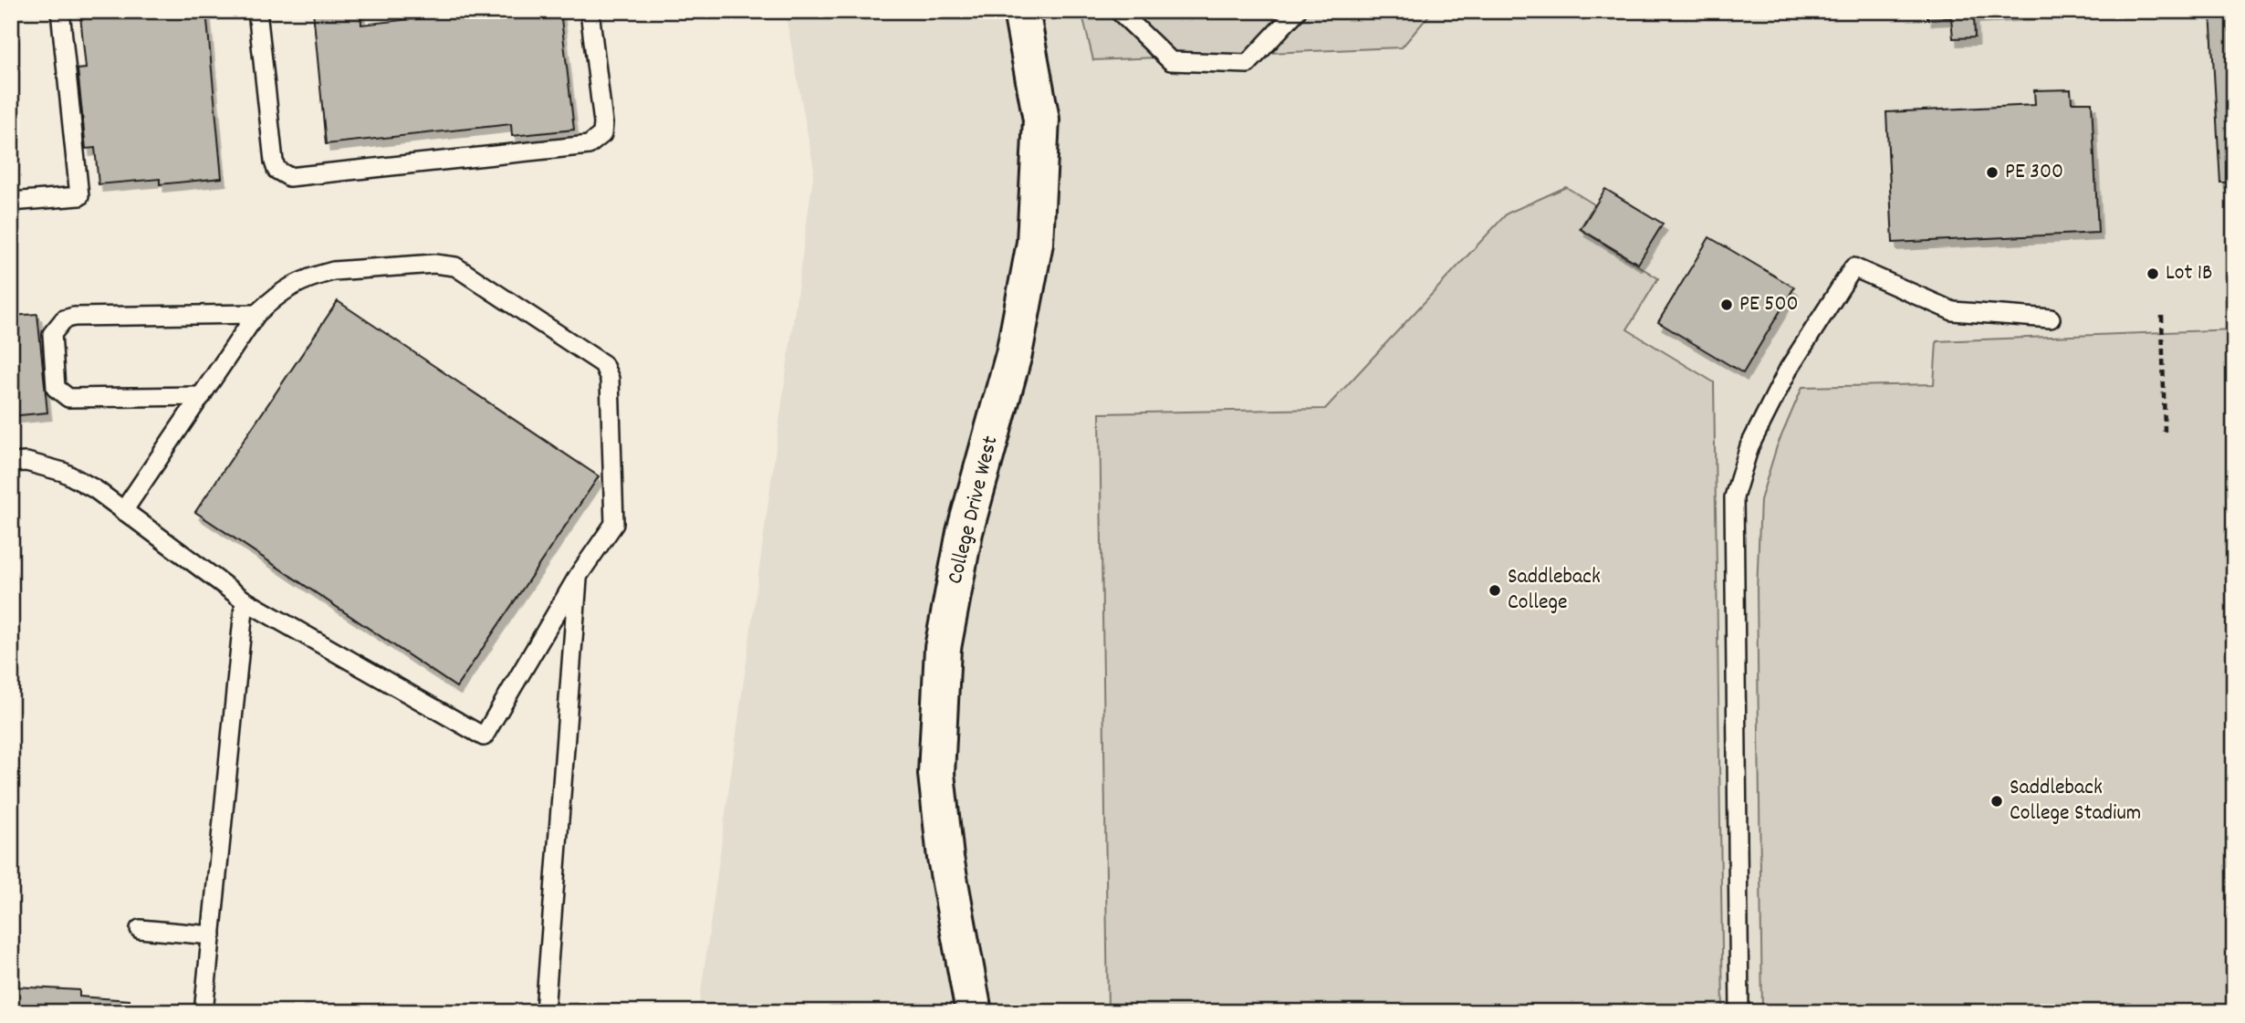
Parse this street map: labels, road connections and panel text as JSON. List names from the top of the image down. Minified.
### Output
{"streets":{"street":["College Drive West"]},"places":["PE 300","Lot 1B","PE 500","Saddleback College","Saddleback College Stadium"]}
